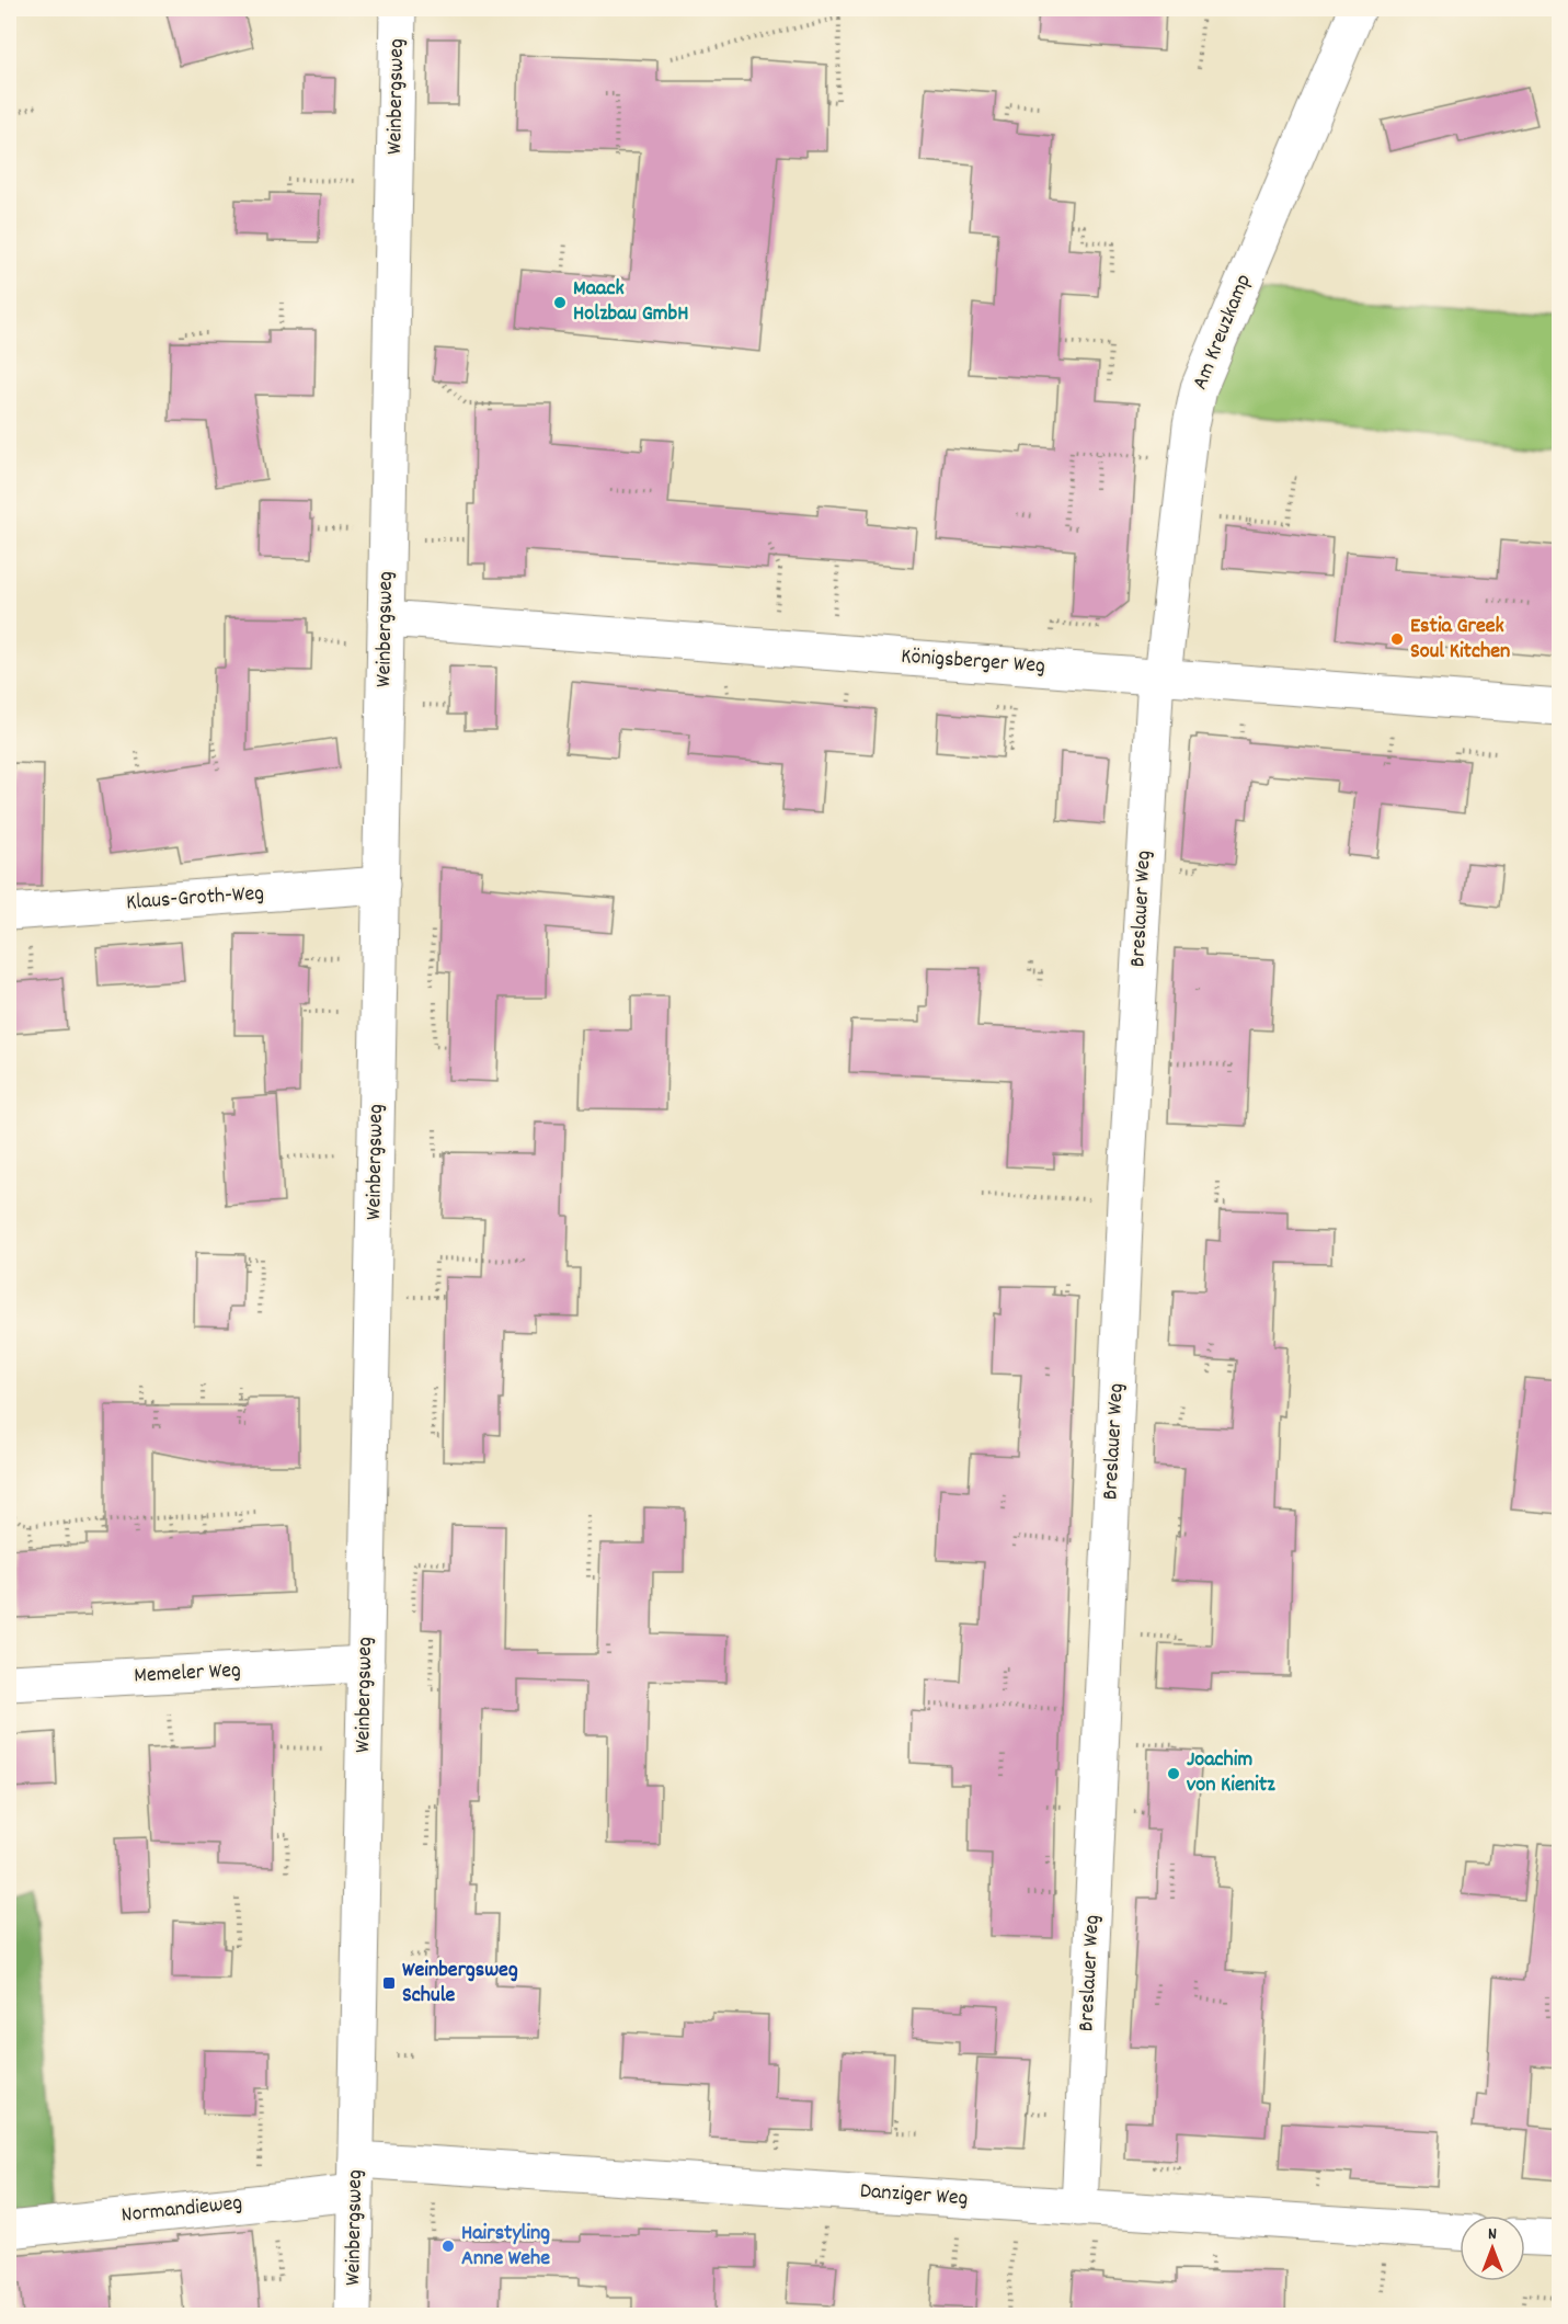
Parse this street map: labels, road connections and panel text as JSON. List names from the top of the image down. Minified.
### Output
{"streets":{"street":["Weinbergsweg","Am Kreuzkamp","Königsberger Weg","Klaus-Groth-Weg","Breslauer Weg","Memeler Weg","Danziger Weg","Normandieweg"]},"crossings":[["Weinbergsweg","Königsberger Weg"],["Weinbergsweg","Klaus-Groth-Weg"],["Weinbergsweg","Memeler Weg"],["Weinbergsweg","Danziger Weg"],["Weinbergsweg","Normandieweg"],["Am Kreuzkamp","Königsberger Weg"],["Am Kreuzkamp","Breslauer Weg"],["Königsberger Weg","Breslauer Weg"],["Breslauer Weg","Danziger Weg"],["Danziger Weg","Normandieweg"]],"places":{"other":["Maack Holzbau GmbH","Estia Greek Soul Kitchen","Joachim von Kienitz","Hairstyling Anne Wehe"],"transit":["Weinbergsweg Schule"]},"north":"top"}
